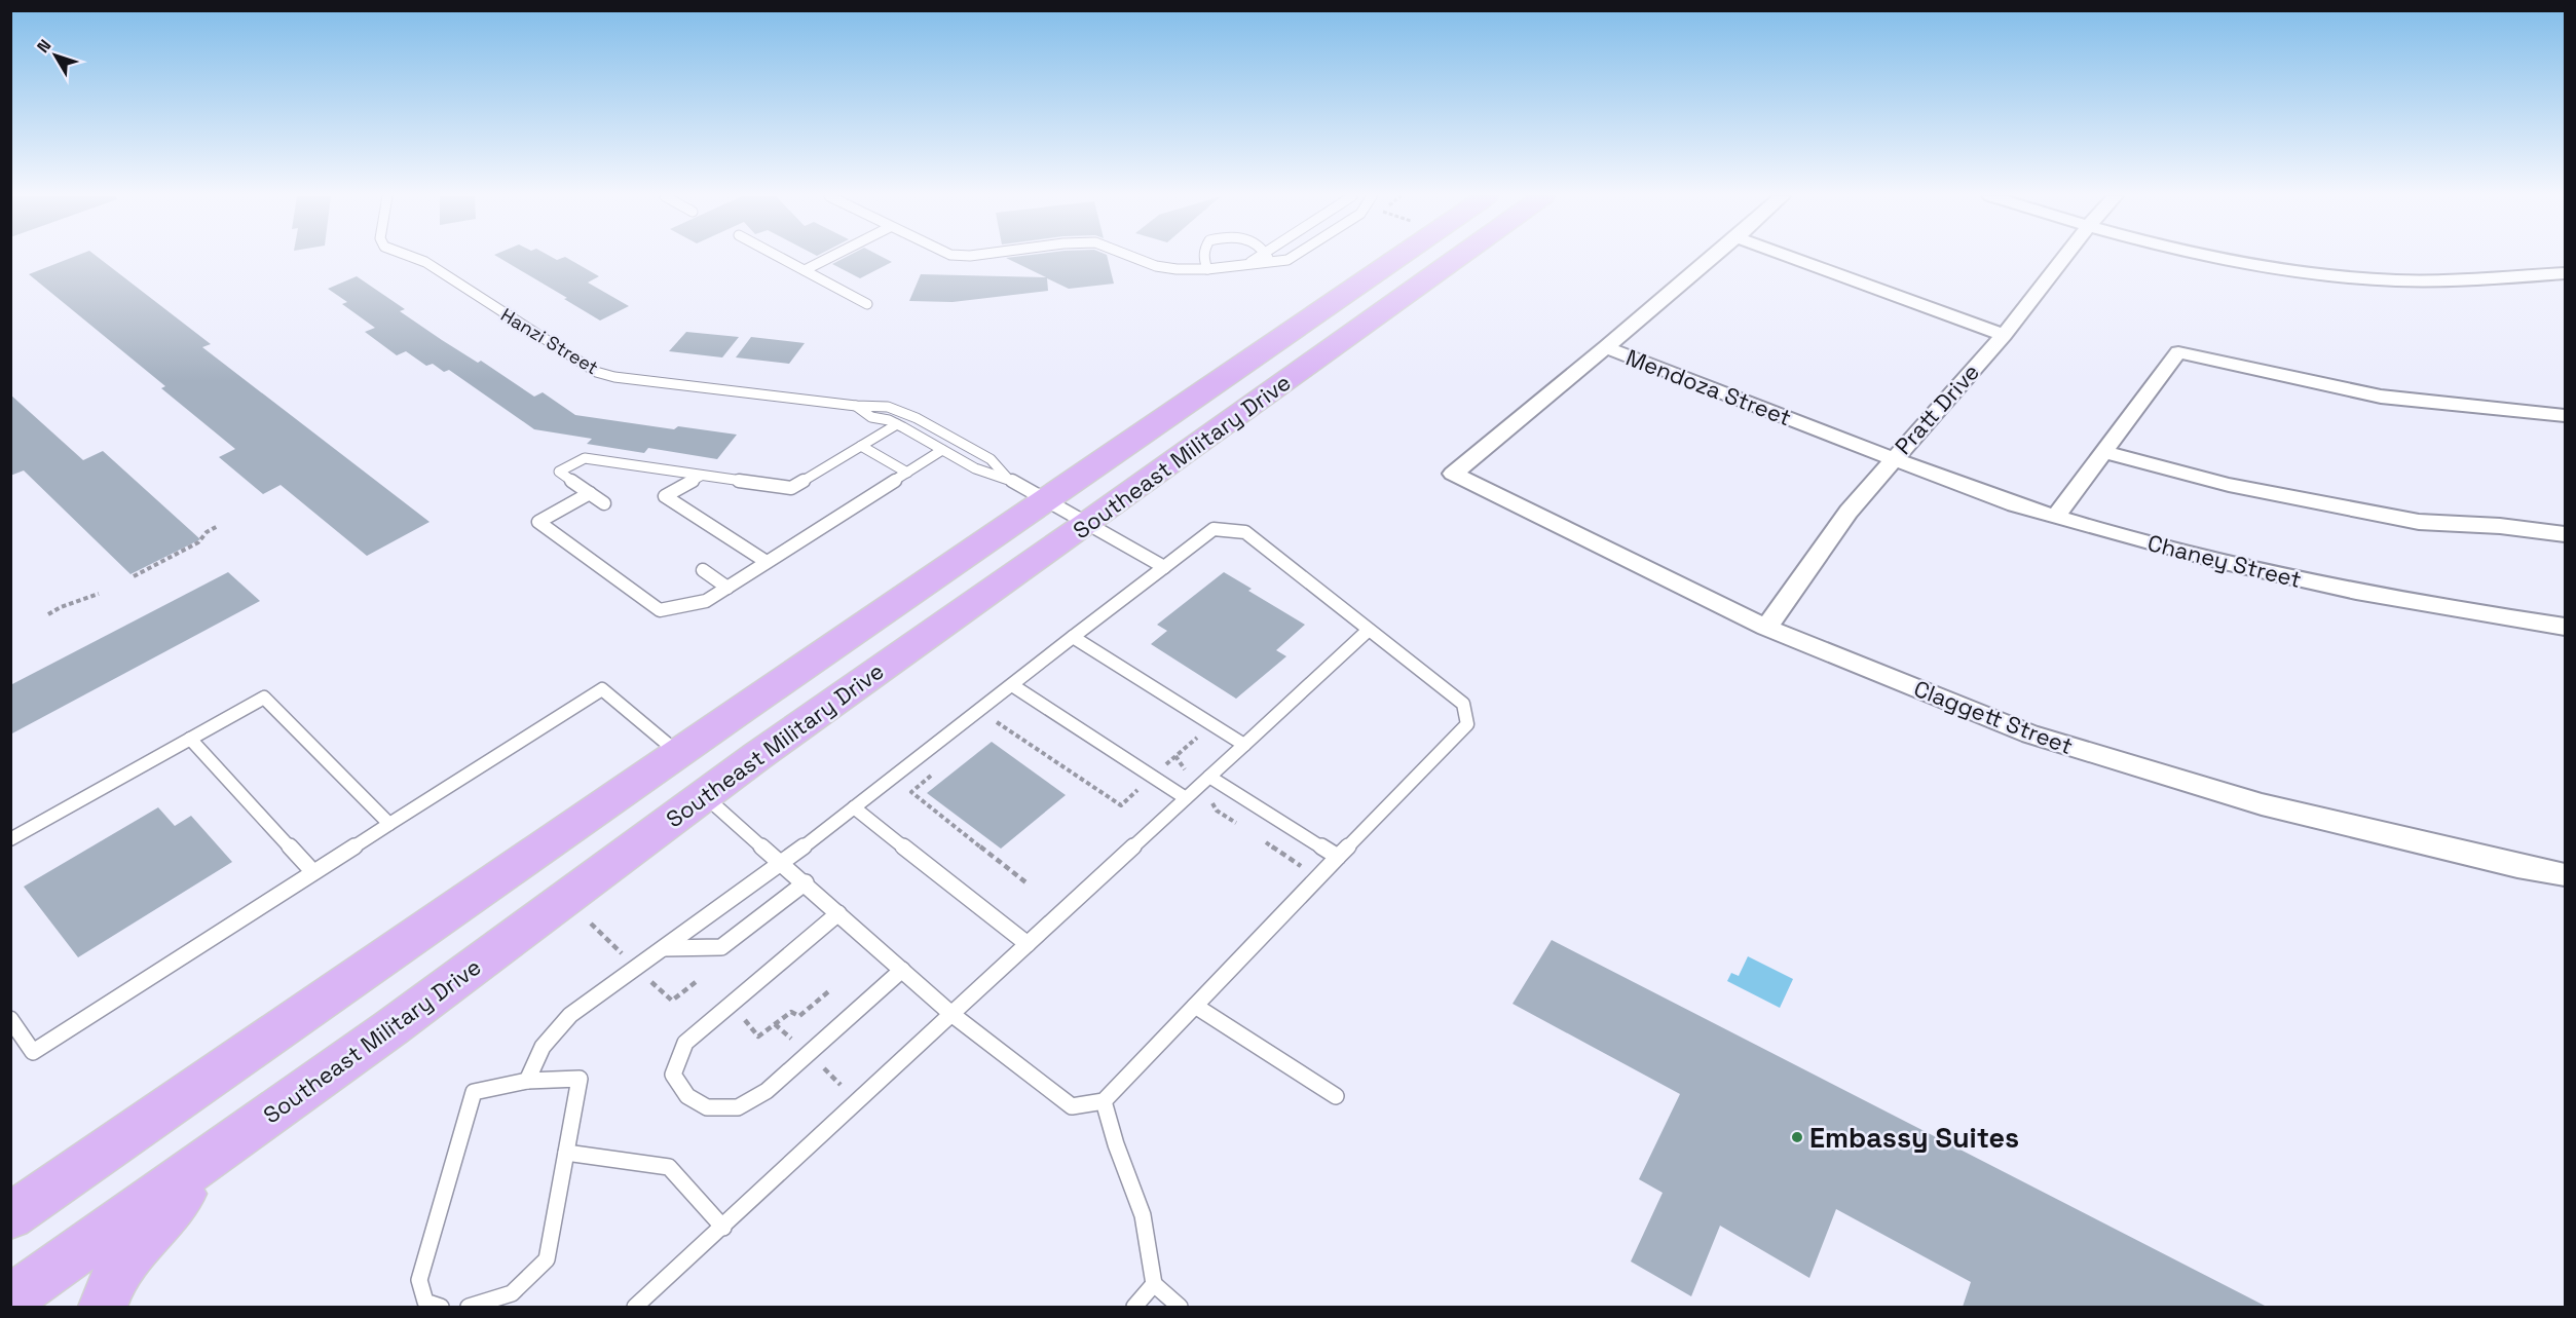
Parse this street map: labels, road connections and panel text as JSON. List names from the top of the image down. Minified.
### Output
{"streets":{"main road":["Southeast Military Drive"],"street":["Mendoza Street","Pratt Drive","Chaney Street","Claggett Street"],"lane":["Hanzi Street"]},"crossings":[["Hanzi Street","Southeast Military Drive"],["Mendoza Street","Pratt Drive"],["Mendoza Street","Chaney Street"],["Mendoza Street","Claggett Street"],["Pratt Drive","Chaney Street"],["Pratt Drive","Claggett Street"]],"places":["Embassy Suites"],"north":"top left"}
